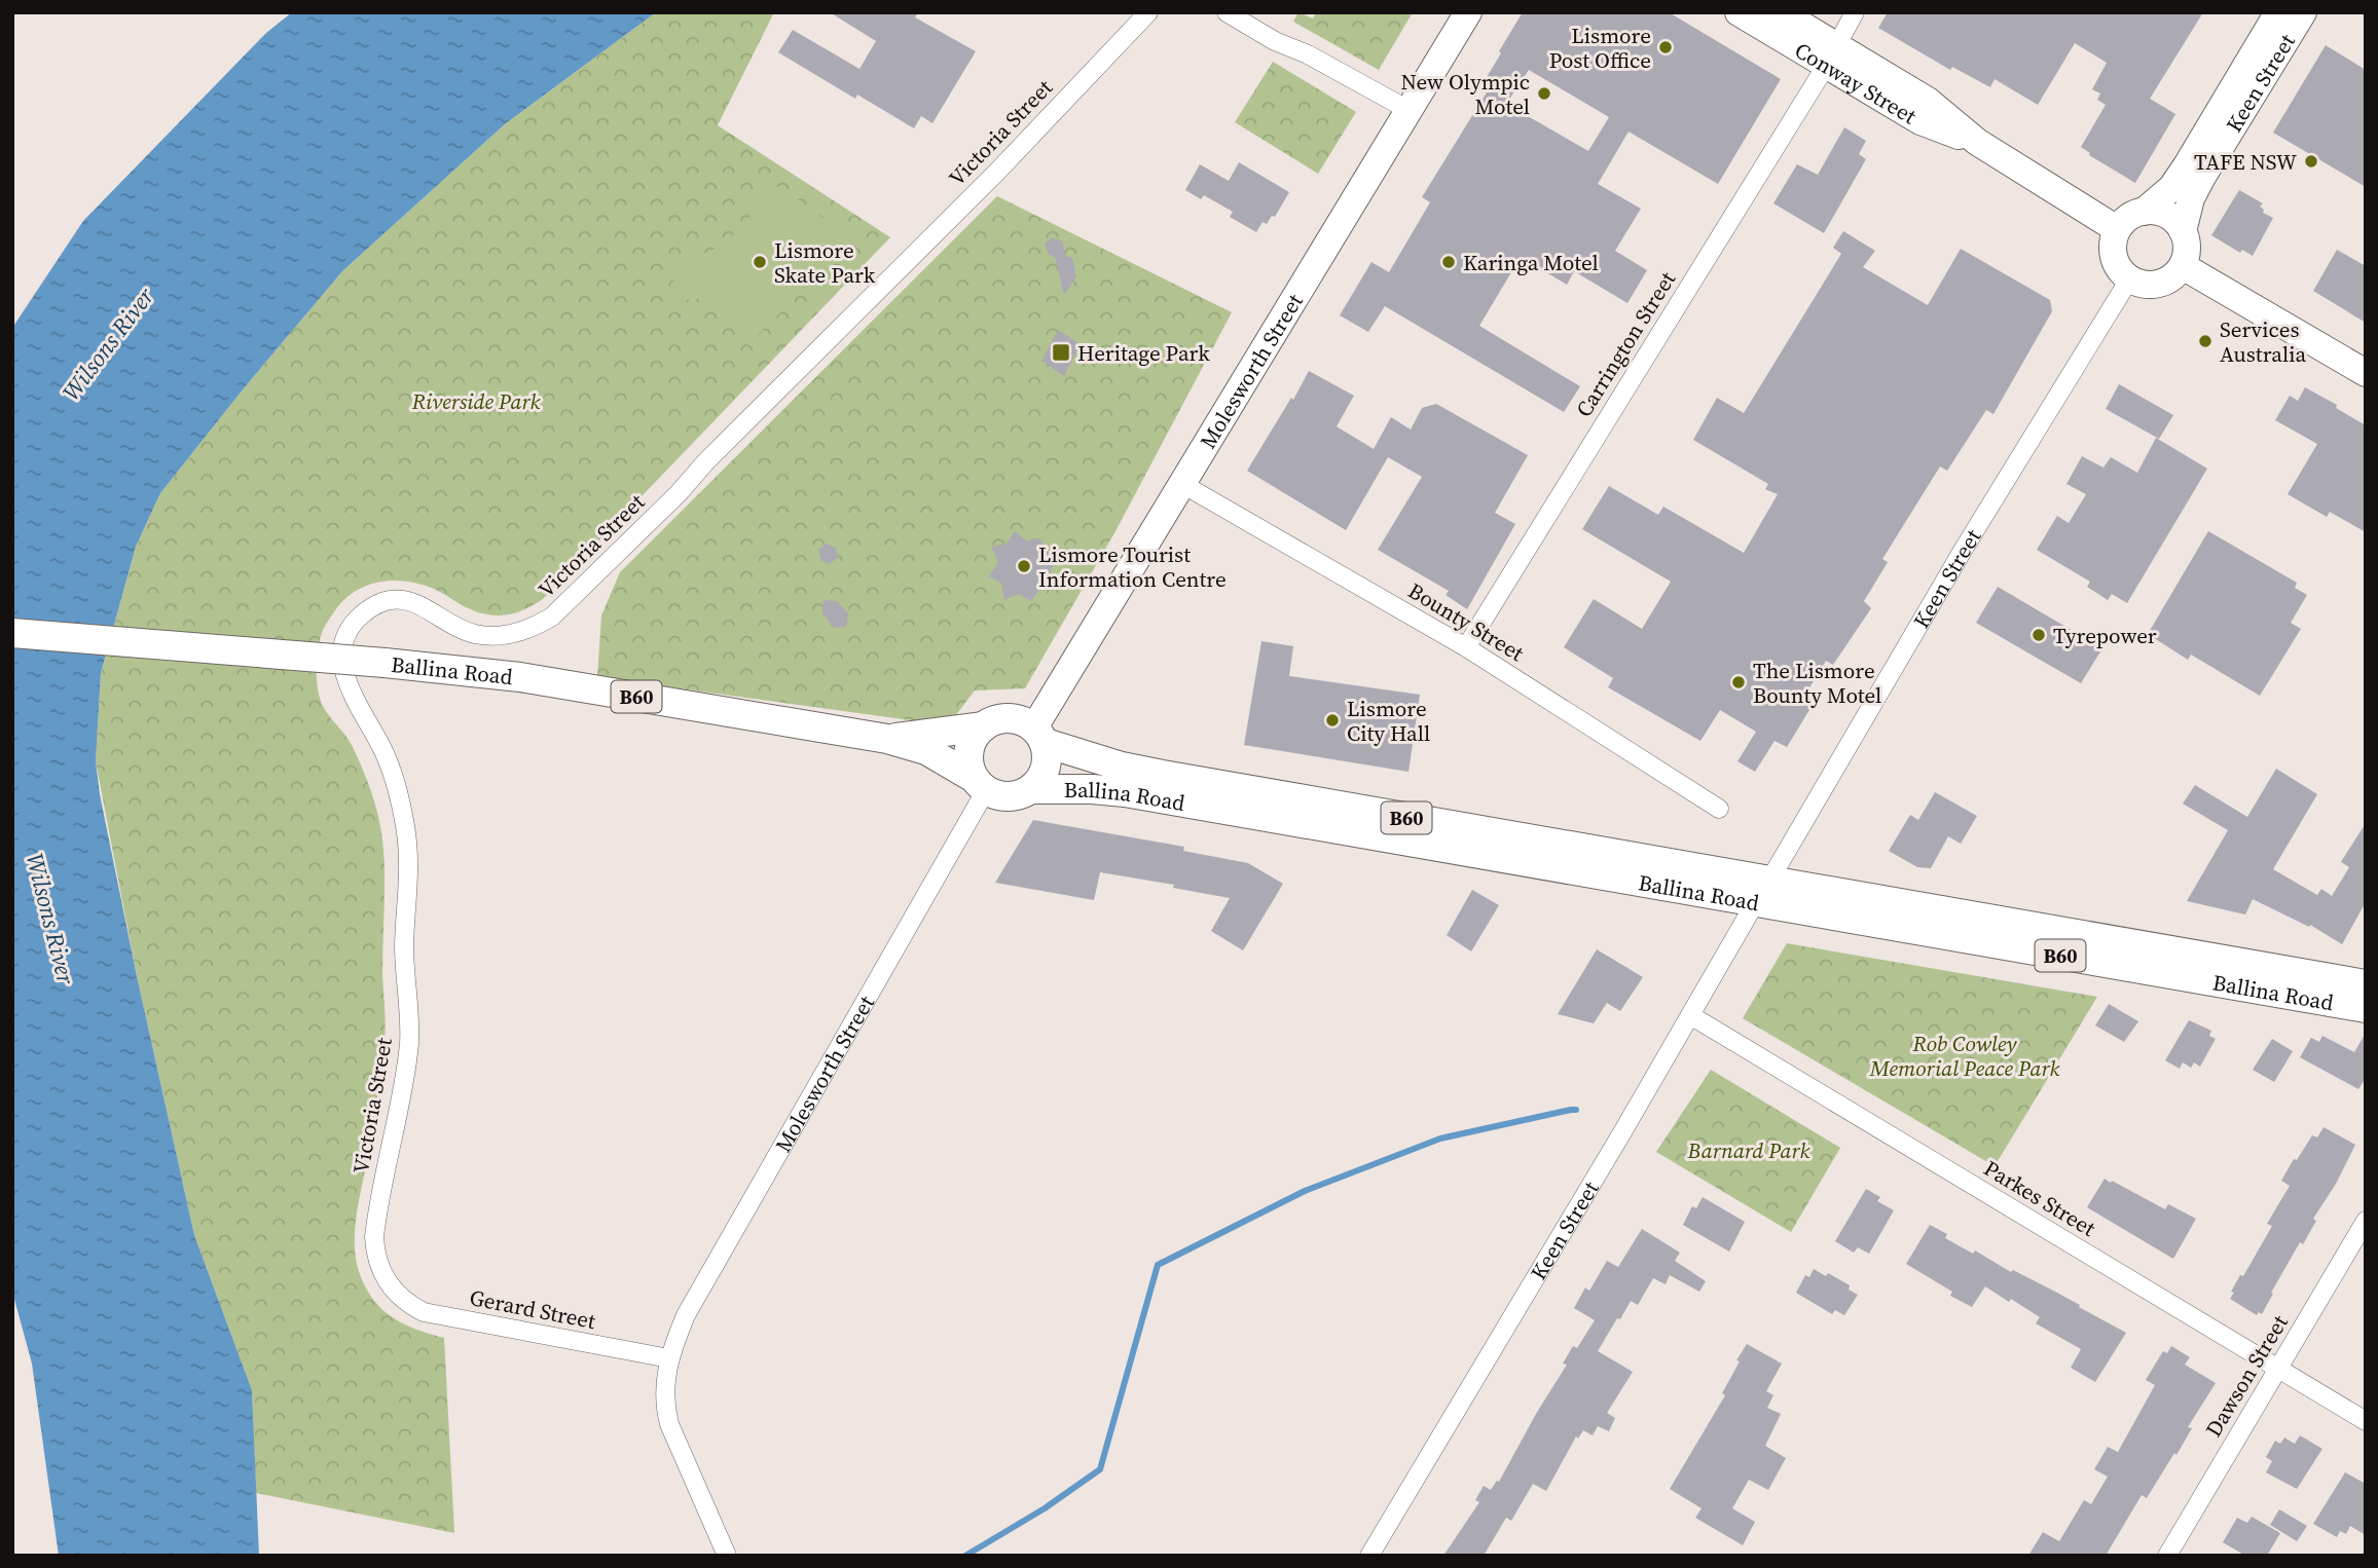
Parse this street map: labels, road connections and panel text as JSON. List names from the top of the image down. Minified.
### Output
{"streets":{"main road":["Ballina Road","B60"],"street":["Conway Street","Keen Street","Victoria Street","Carrington Street","Molesworth Street","Bounty Street","Parkes Street","Gerard Street","Dawson Street"]},"crossings":[["Conway Street","Keen Street"],["Conway Street","Carrington Street"],["Keen Street","Ballina Road"],["Keen Street","Parkes Street"],["Victoria Street","Gerard Street"],["Carrington Street","Bounty Street"],["Molesworth Street","Bounty Street"],["Molesworth Street","Ballina Road"],["Molesworth Street","B60"],["Molesworth Street","Gerard Street"],["Ballina Road","B60"],["Parkes Street","Dawson Street"]],"water":["Wilsons River"],"parks":["Riverside Park","Rob Cowley Memorial Peace Park","Barnard Park"],"places":{"other":["Lismore Post Office","New Olympic Motel","TAFE NSW","Lismore Skate Park","Karinga Motel","Services Australia","Lismore Tourist Information Centre","Tyrepower","The Lismore Bounty Motel","Lismore City Hall"],"transit":["Heritage Park"]}}
